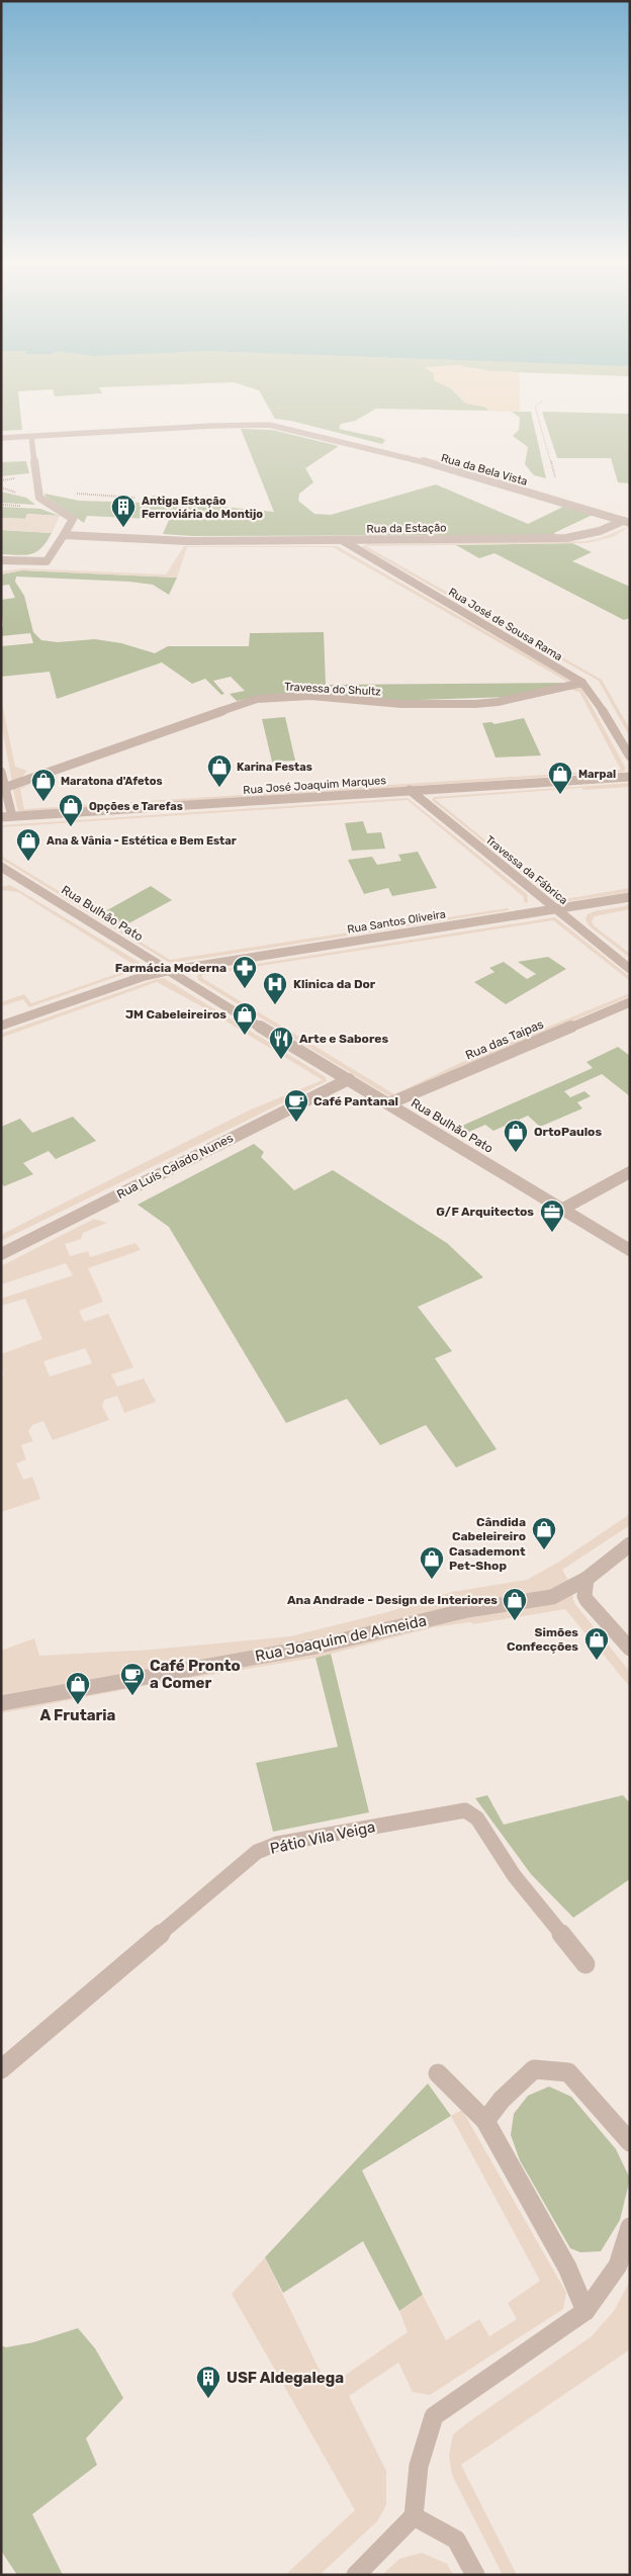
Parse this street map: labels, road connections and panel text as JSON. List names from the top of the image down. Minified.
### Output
{"streets":{"street":["Rua da Bela Vista","Rua da Estação","Rua José de Sousa Rama","Travessa do Shultz","Rua José Joaquim Marques","Travessa da Fábrica","Rua Bulhão Pato","Rua Santos Oliveira","Rua das Taipas","Rua Luís Calado Nunes","Rua Joaquim de Almeida","Pátio Vila Veiga"]},"crossings":[["Rua da Bela Vista","Rua da Estação"],["Rua da Estação","Rua José de Sousa Rama"],["Rua José de Sousa Rama","Travessa do Shultz"],["Rua José Joaquim Marques","Travessa da Fábrica"],["Travessa da Fábrica","Rua Santos Oliveira"],["Rua Bulhão Pato","Rua Santos Oliveira"],["Rua Bulhão Pato","Rua das Taipas"],["Rua Bulhão Pato","Rua Luís Calado Nunes"]],"places":{"building":["Antiga Estação Ferroviária do Montijo","USF Aldegalega"],"shop":["Karina Festas","Marpal","Maratona d'Afetos","Opções e Tarefas","Ana & Vânia - Estética e Bem Estar","JM Cabeleireiros","OrtoPaulos","Cândida Cabeleireiro","Casademont Pet-Shop","Ana Andrade - Design de Interiores","Simões Confecções","A Frutaria"],"pharmacy":["Farmácia Moderna"],"hospital":["Klinica da Dor"],"restaurant":["Arte e Sabores"],"cafe":["Café Pantanal","Café Pronto a Comer"],"office":["G/F Arquitectos"]}}
